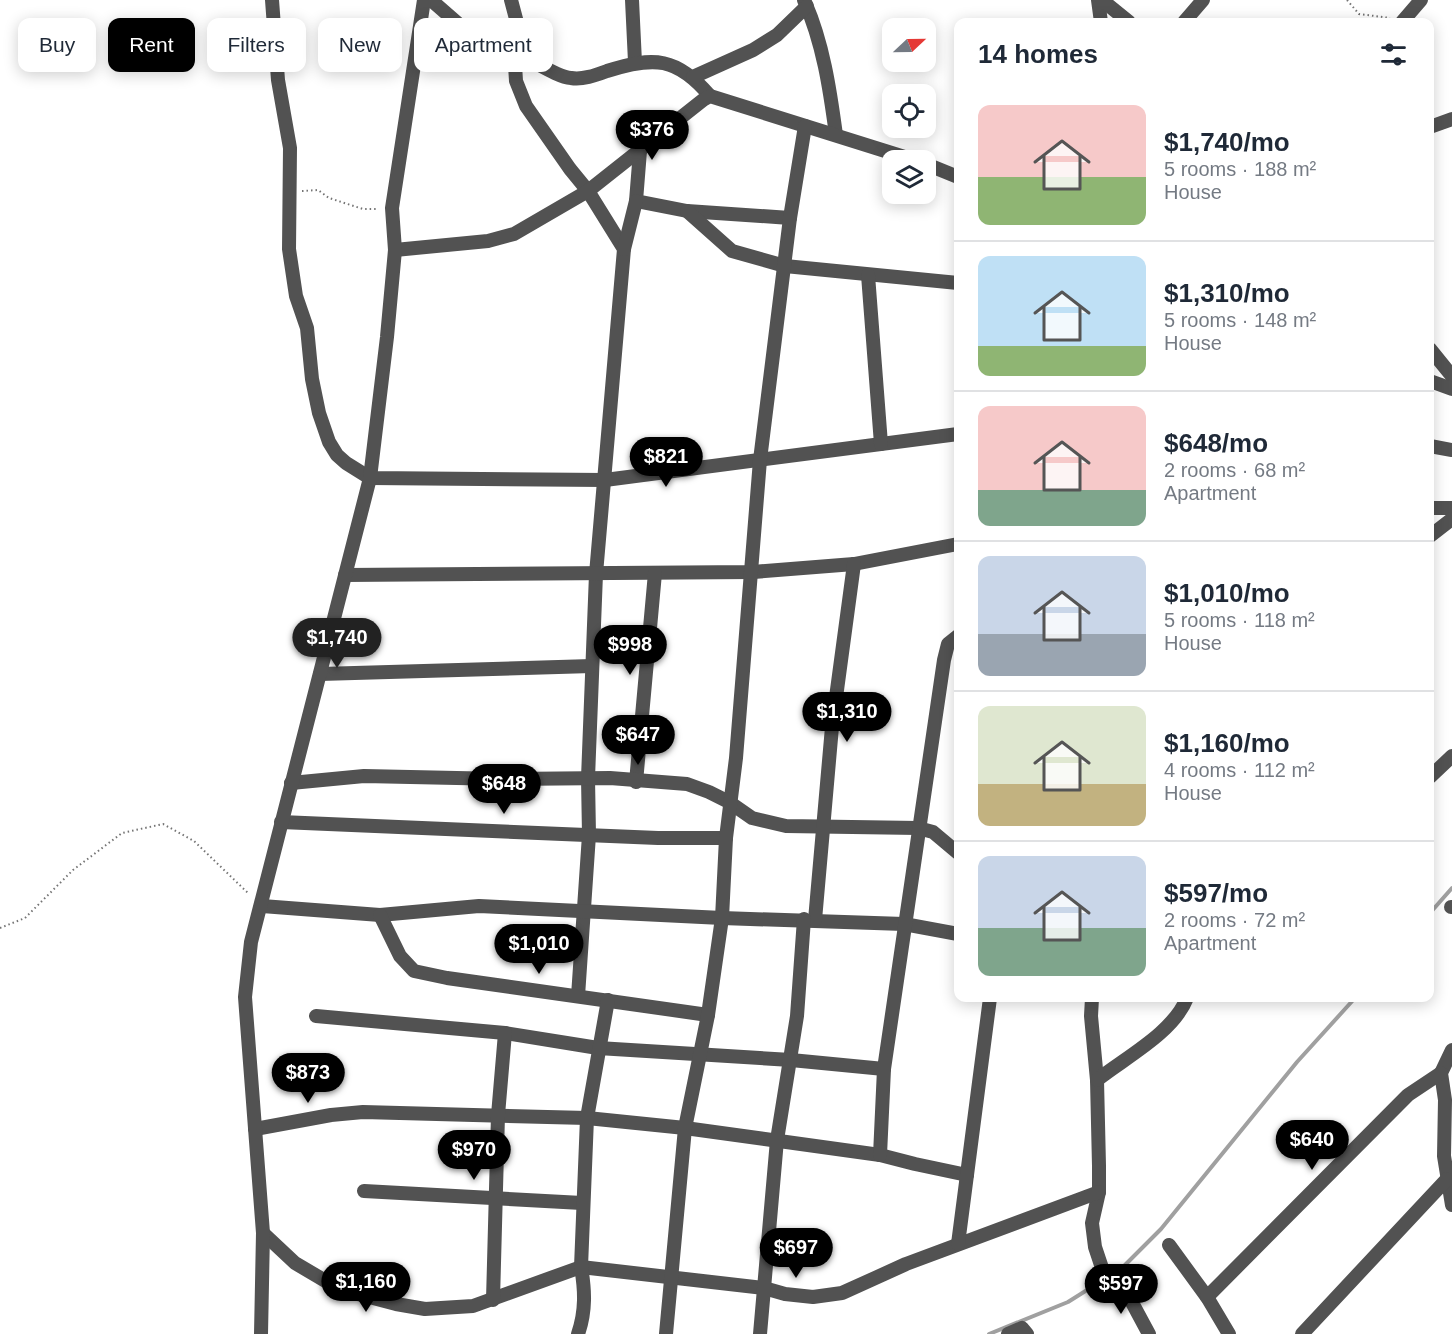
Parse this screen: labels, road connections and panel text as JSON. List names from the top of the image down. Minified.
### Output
{"north":"right","page":{"chip":["Buy","Rent","Filters","New","Apartment"],"heading":"14 homes","list":[{"name":"$1,740/mo","note":"5 rooms · 188 m² · House"},{"name":"$1,310/mo","note":"5 rooms · 148 m² · House"},{"name":"$648/mo","note":"2 rooms · 68 m² · Apartment"},{"name":"$1,010/mo","note":"5 rooms · 118 m² · House"},{"name":"$1,160/mo","note":"4 rooms · 112 m² · House"},{"name":"$597/mo","note":"2 rooms · 72 m² · Apartment"}],"price":["$376","$821","$1,740","$998","$1,310","$647","$648","$1,010","$873","$640","$970","$697","$1,160","$597"]}}
